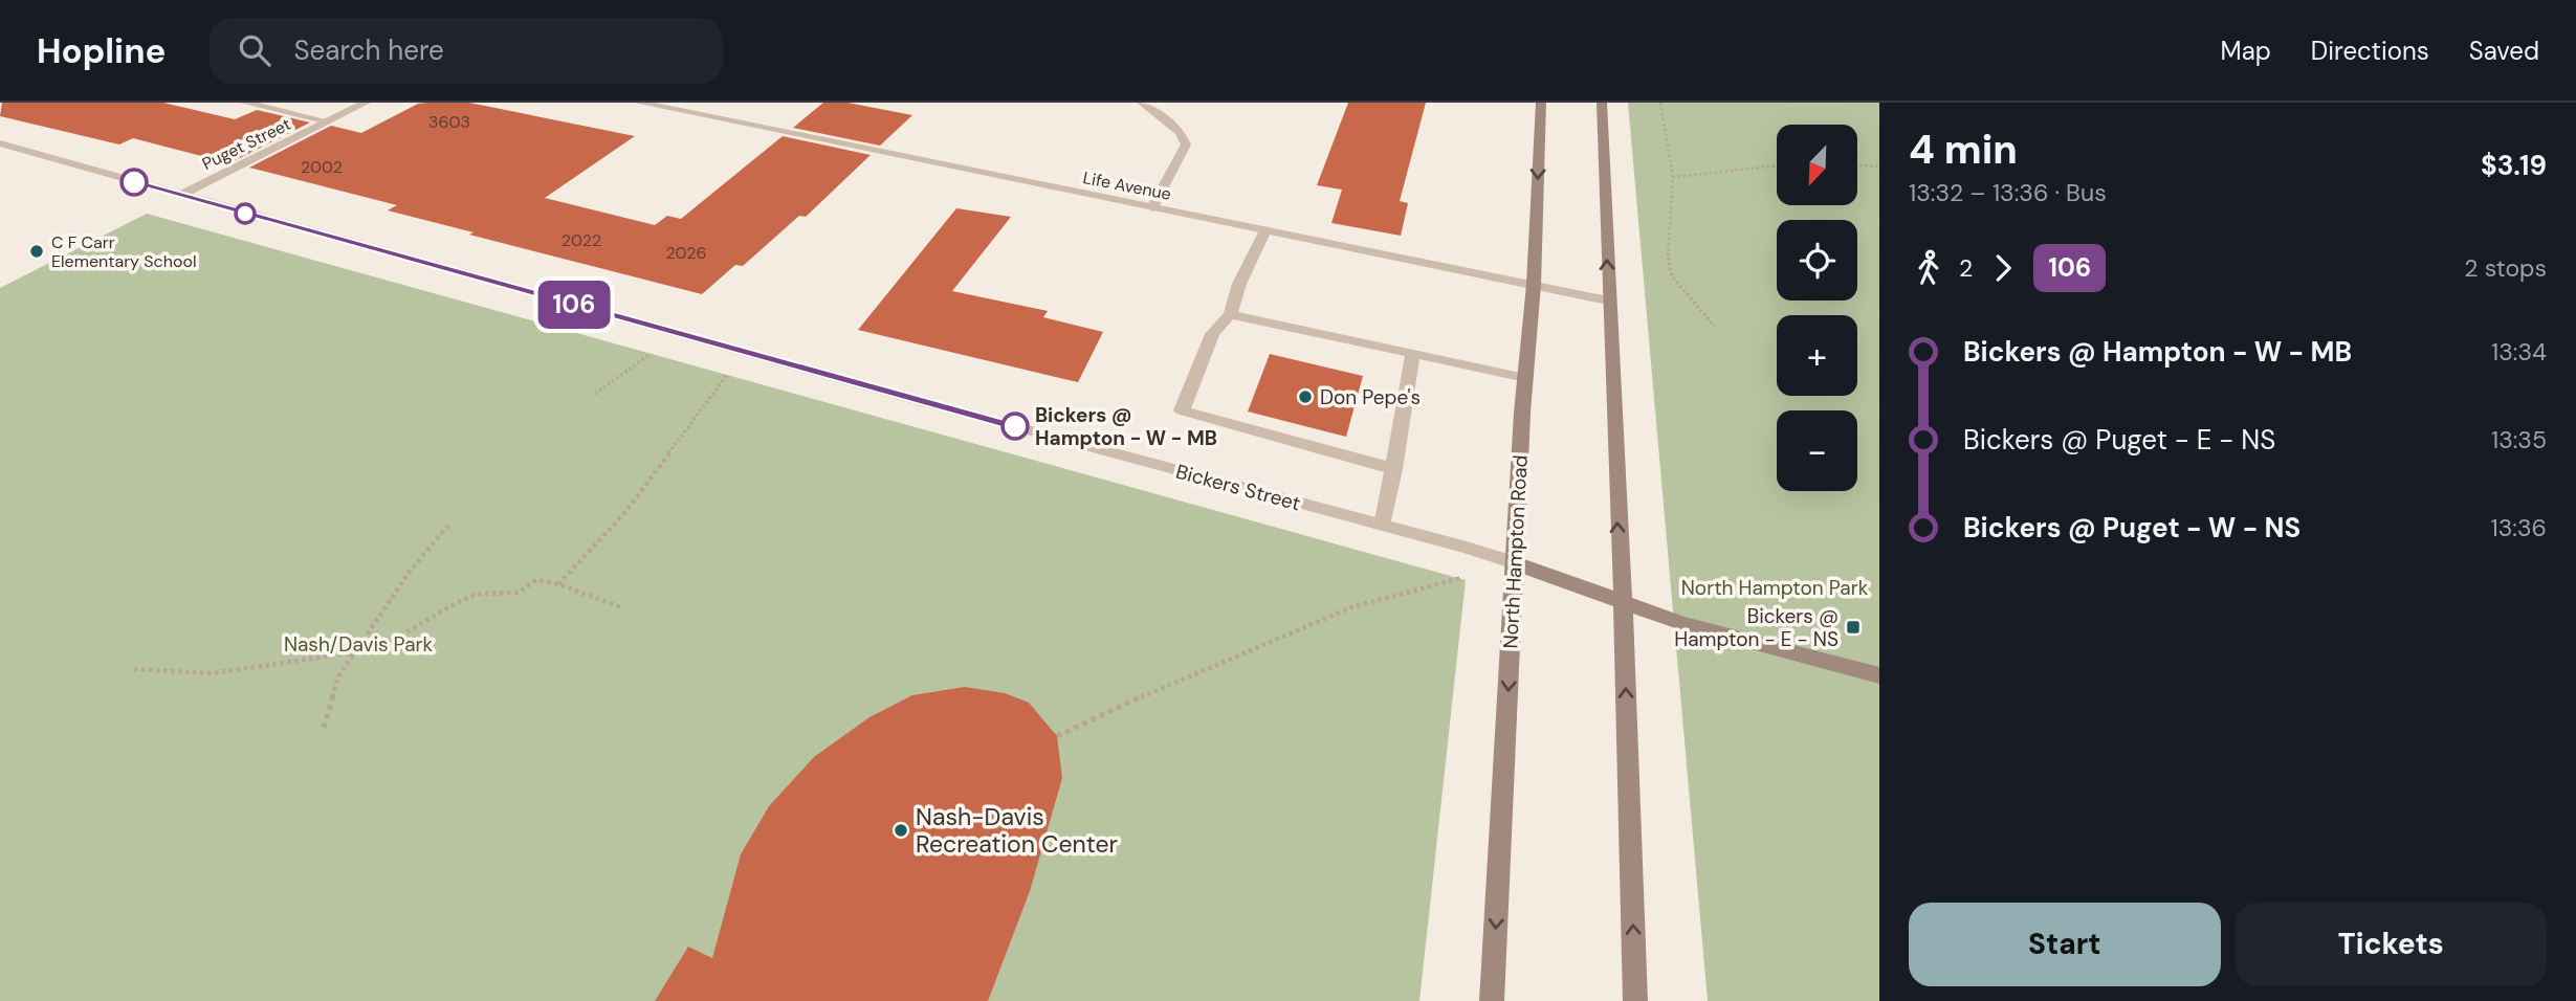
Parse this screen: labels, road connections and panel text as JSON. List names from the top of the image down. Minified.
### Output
{"streets":{"main road":["Bickers Street","North Hampton Road"],"street":["Puget Street","Life Avenue"]},"crossings":[["Puget Street","Bickers Street"],["Life Avenue","North Hampton Road"],["Bickers Street","North Hampton Road"]],"parks":["North Hampton Park","Nash/Davis Park"],"places":{"other":["C F Carr Elementary School","Don Pepe's","Bickers @ Hampton - W - MB","Nash-Davis Recreation Center"],"transit":["Bickers @ Hampton - E - NS"]},"lines":["bus line 106"],"house_numbers":["3603","2002","2022","2026"],"north":"bottom left","page":{"header":"Hopline","search":"Search here","nav":["Map","Directions","Saved"],"on_map":"106","heading":["4 min","13:32 – 13:36 · Bus","$3.19"],"map_buttons":["+","−"],"legs":["2","106","2 stops"],"list":[{"name":"Bickers @ Hampton - W - MB","value":"13:34"},{"name":"Bickers @ Puget - E - NS","value":"13:35"},{"name":"Bickers @ Puget - W - NS","value":"13:36"}],"buttons":["Start","Tickets"]}}
